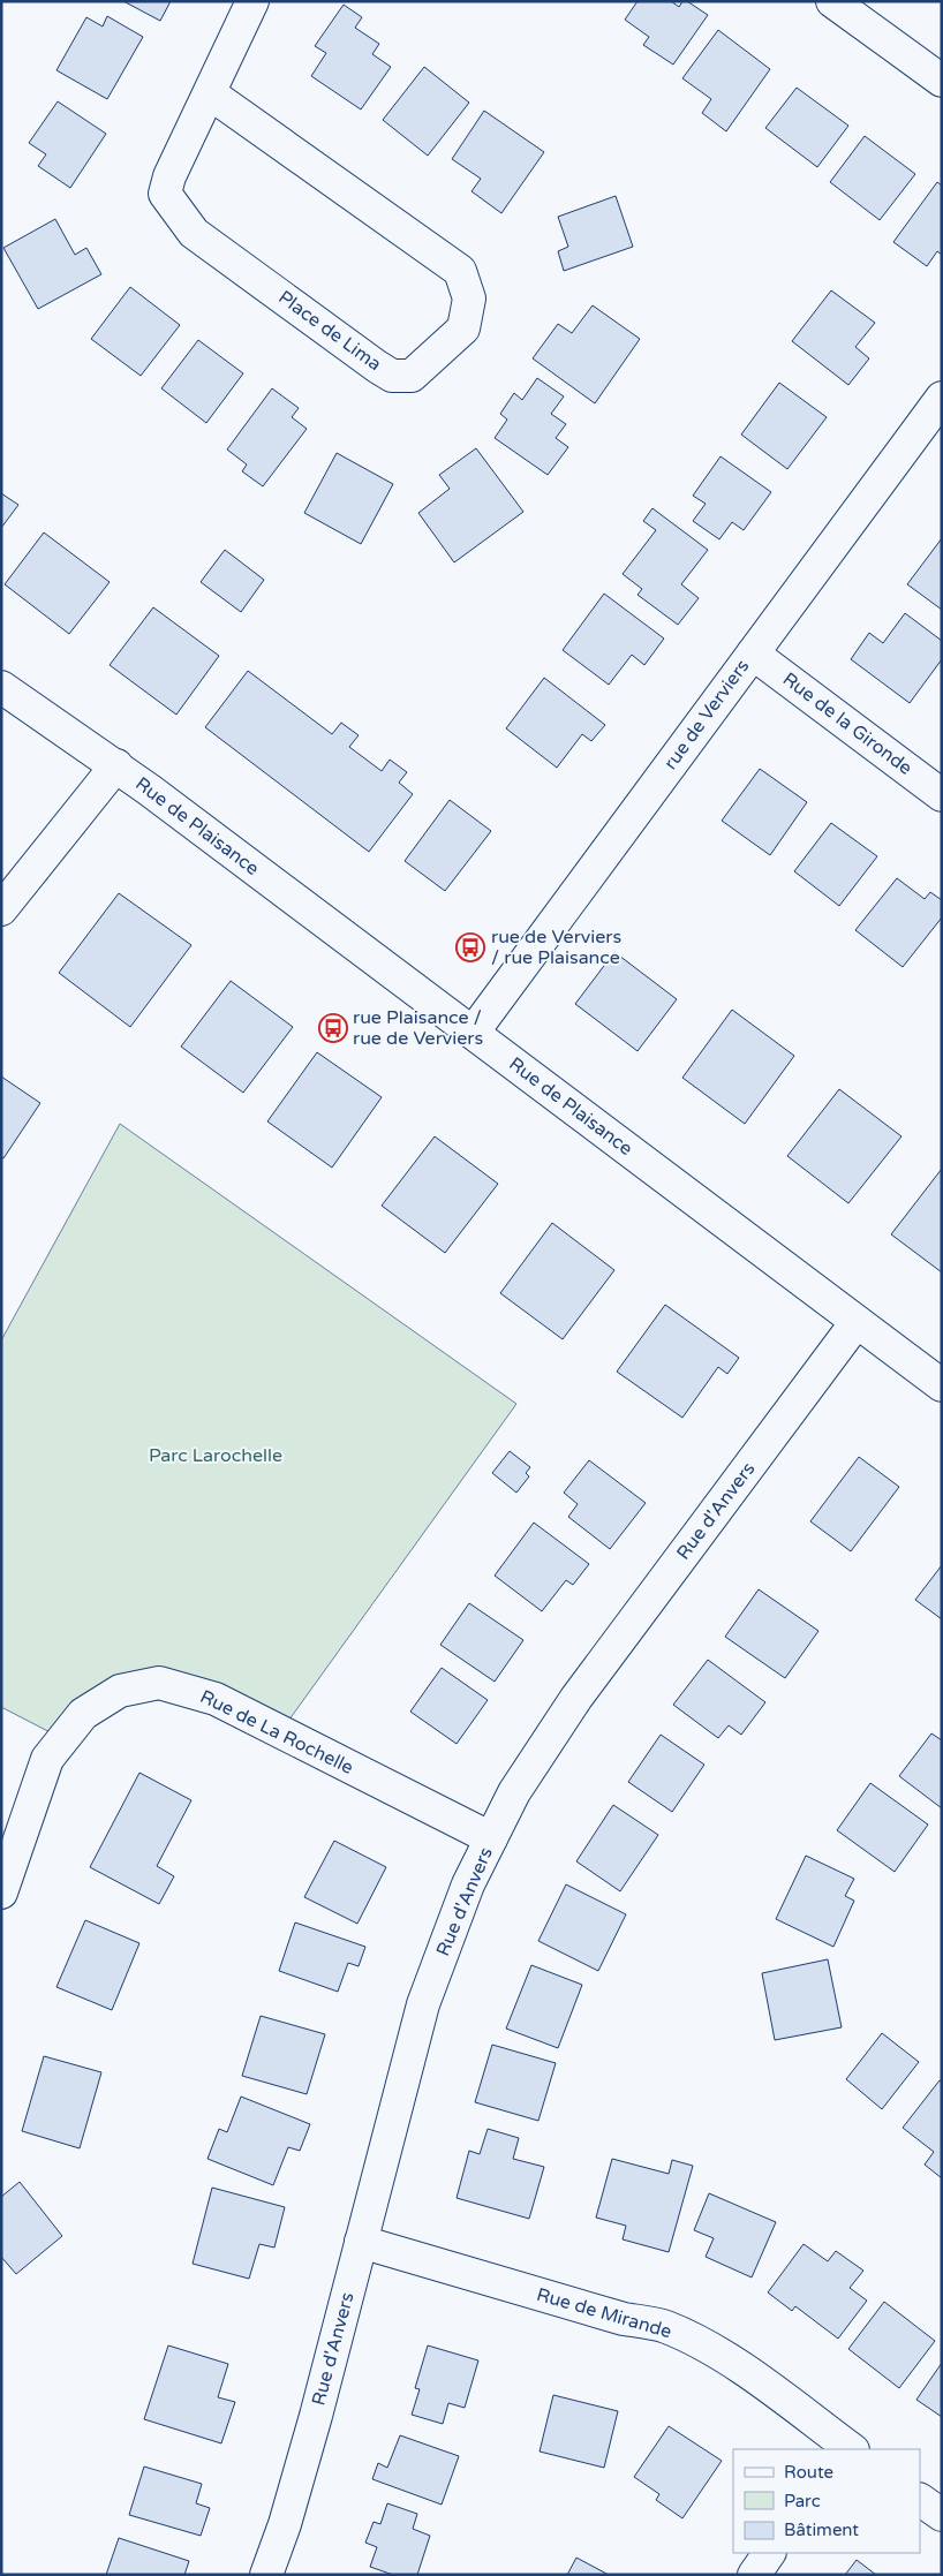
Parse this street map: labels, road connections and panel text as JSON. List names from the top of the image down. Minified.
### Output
{"streets":{"street":["Place de Lima","rue de Verviers","Rue de la Gironde","Rue de Plaisance","Rue d'Anvers","Rue de La Rochelle","Rue de Mirande"]},"crossings":[["rue de Verviers","Rue de la Gironde"],["rue de Verviers","Rue de Plaisance"],["Rue de Plaisance","Rue d'Anvers"],["Rue d'Anvers","Rue de La Rochelle"],["Rue d'Anvers","Rue de Mirande"]],"parks":["Parc Larochelle"],"places":{"bus stop":["rue de Verviers / rue Plaisance","rue Plaisance / rue de Verviers"]},"legend":["Route","Parc","Bâtiment"]}
